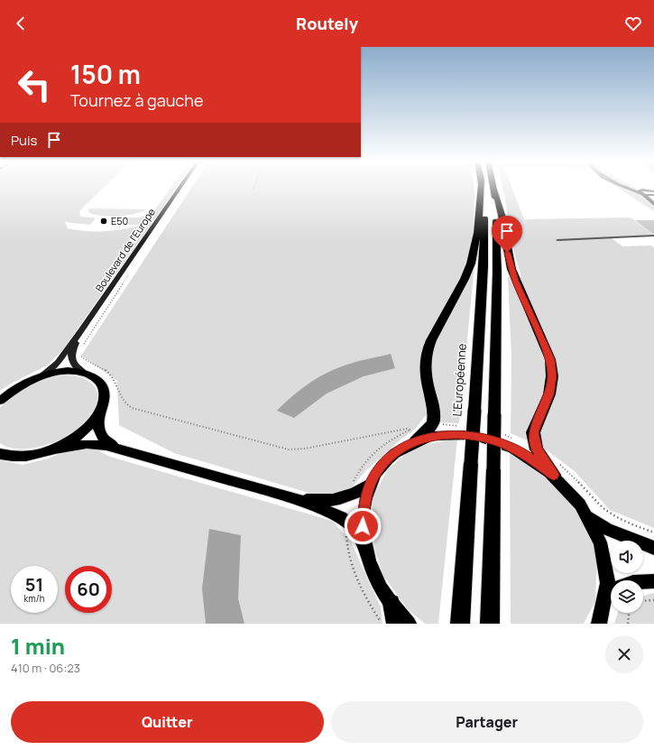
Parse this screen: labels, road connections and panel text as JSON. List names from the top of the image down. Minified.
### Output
{"streets":{"highway":["L'Européenne"],"main road":["Boulevard de l'Europe"]},"places":["E50"],"page":{"header":"Routely","turn":["150 m","Tournez à gauche"],"then":"Puis","speed":"51 km/h","limit":"60","heading":["1 min","410 m · 06:23"],"buttons":["Quitter","Partager"]}}
